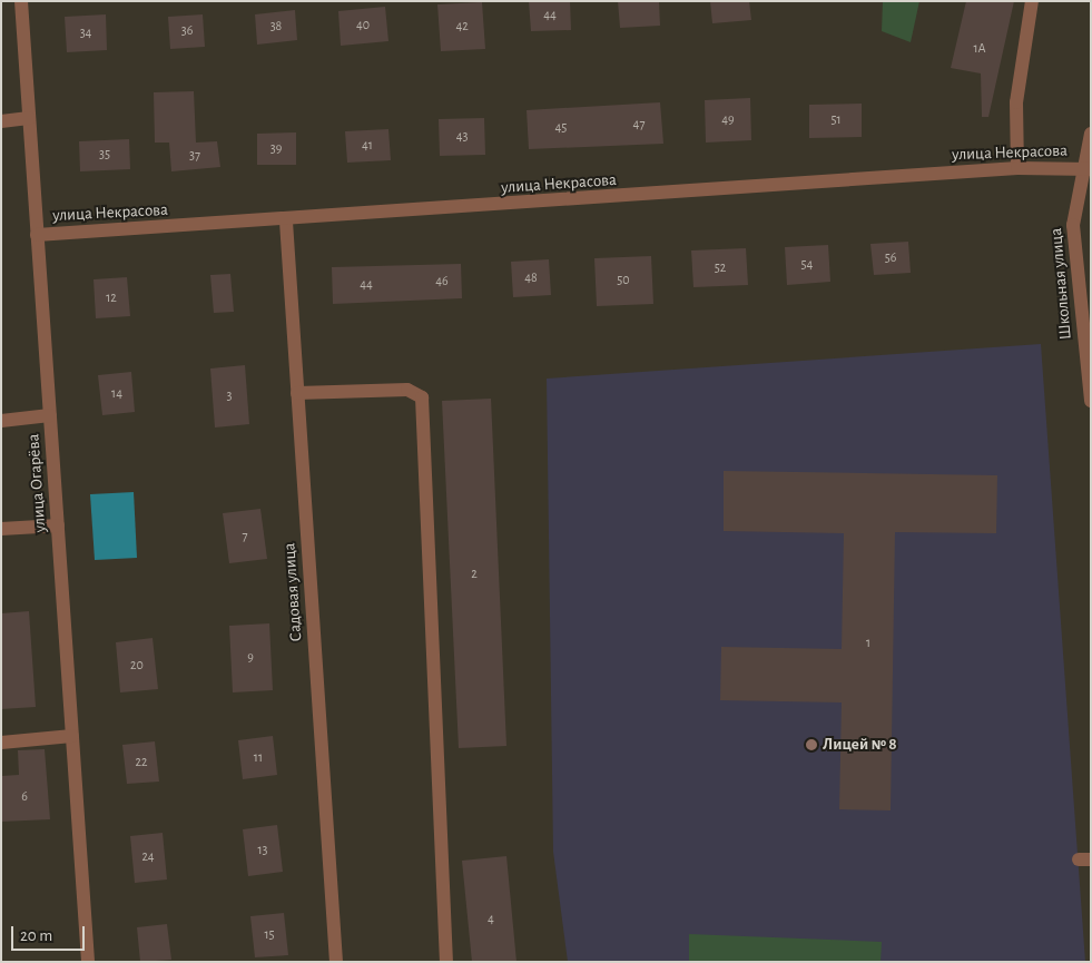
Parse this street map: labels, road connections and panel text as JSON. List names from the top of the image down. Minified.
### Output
{"streets":{"street":["улица Некрасова","Школьная улица","улица Огарёва","Садовая улица"]},"crossings":[["улица Некрасова","Школьная улица"],["улица Некрасова","улица Огарёва"],["улица Некрасова","Садовая улица"]],"places":["Лицей № 8"],"house_numbers":["44","40","38","42","36","34","1А","49","51","47","45","43","41","39","35","37","56","54","52","48","50","46","44","12","14","3","7","2","1","9","20","11","22","6","13","24","4","15"],"scale_bar":"20 m"}
